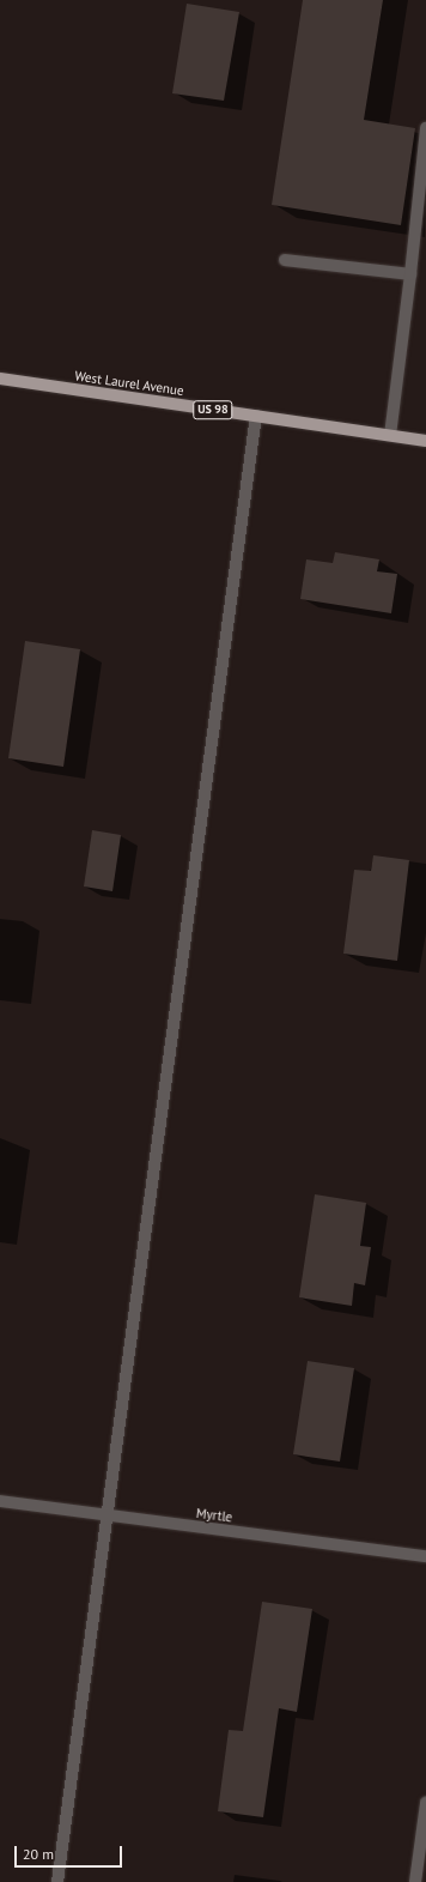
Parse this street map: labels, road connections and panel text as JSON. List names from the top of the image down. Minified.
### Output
{"streets":{"main road":["West Laurel Avenue","US 98"],"street":["Myrtle"]},"scale_bar":"20 m"}
